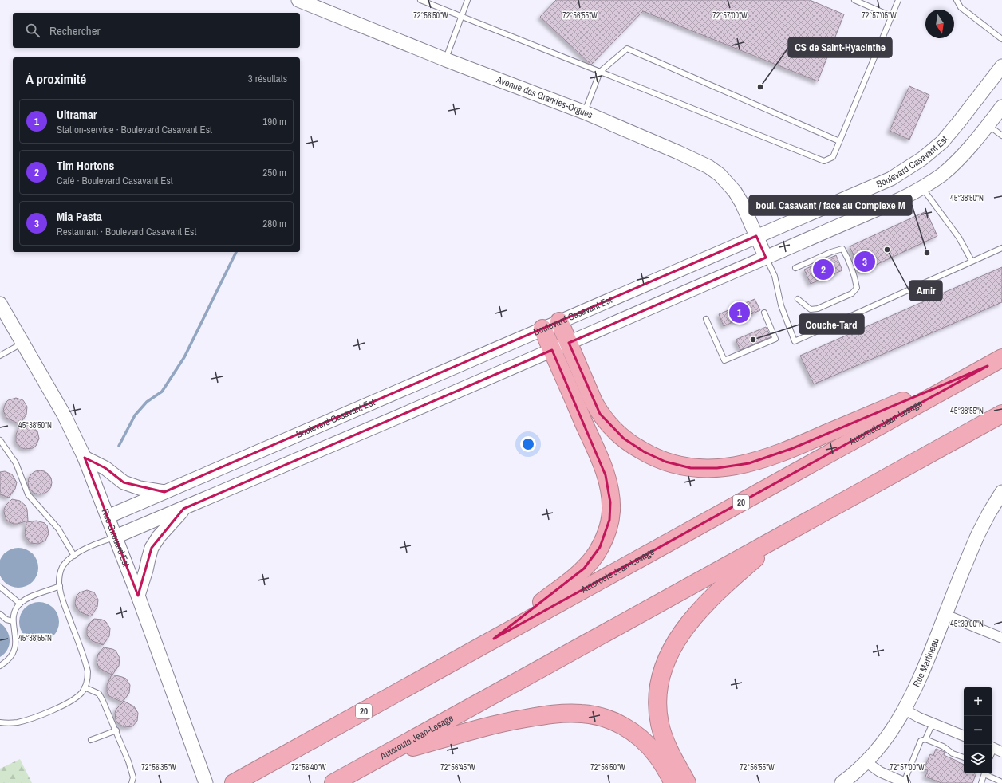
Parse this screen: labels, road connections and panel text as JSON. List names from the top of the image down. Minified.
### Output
{"streets":{"highway":["Autoroute Jean-Lesage","20"],"street":["Avenue des Grandes-Orgues","Boulevard Casavant Est","Rue Girouard Est","Rue Martineau"]},"crossings":[["Avenue des Grandes-Orgues","Boulevard Casavant Est"],["Boulevard Casavant Est","Rue Girouard Est"]],"places":["CS de Saint-Hyacinthe","Amir","boul. Casavant / face au Complexe M","Couche-Tard"],"north":"bottom","page":{"search":"Rechercher","heading":["À proximité","3 résultats"],"list":[{"mark":"1","name":"Ultramar","note":"Station-service · Boulevard Casavant Est","value":"190 m"},{"mark":"2","name":"Tim Hortons","note":"Café · Boulevard Casavant Est","value":"250 m"},{"mark":"3","name":"Mia Pasta","note":"Restaurant · Boulevard Casavant Est","value":"280 m"}],"pins":["3","2","1"],"map_buttons":["+","−"]},"coordinates":["72°56'50\"W","72°56'55\"W","72°57'00\"W","72°57'05\"W","45°38'50\"N","45°38'55\"N","45°39'00\"N","72°56'35\"W","72°56'40\"W","72°56'45\"W"]}
